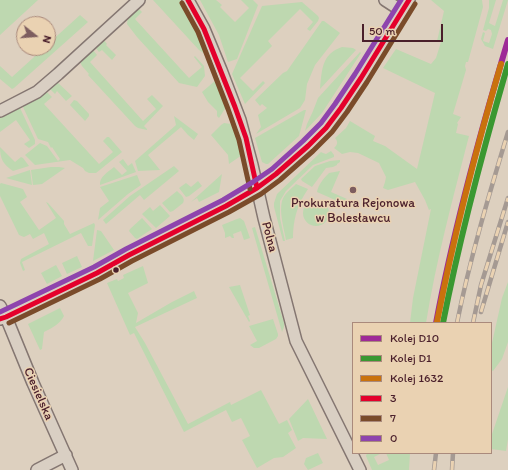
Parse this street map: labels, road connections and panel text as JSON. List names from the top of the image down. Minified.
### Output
{"streets":{"street":["Polna","Ciesielska"]},"places":["Prokuratura Rejonowa w Bolesławcu"],"lines":["transit line 3","transit line 0","transit line 7","rail line D10","rail line D1","rail line 1632"],"legend":["Kolej D10","Kolej D1","Kolej 1632","3","7","0"],"scale_bar":"50 m","north":"right"}
